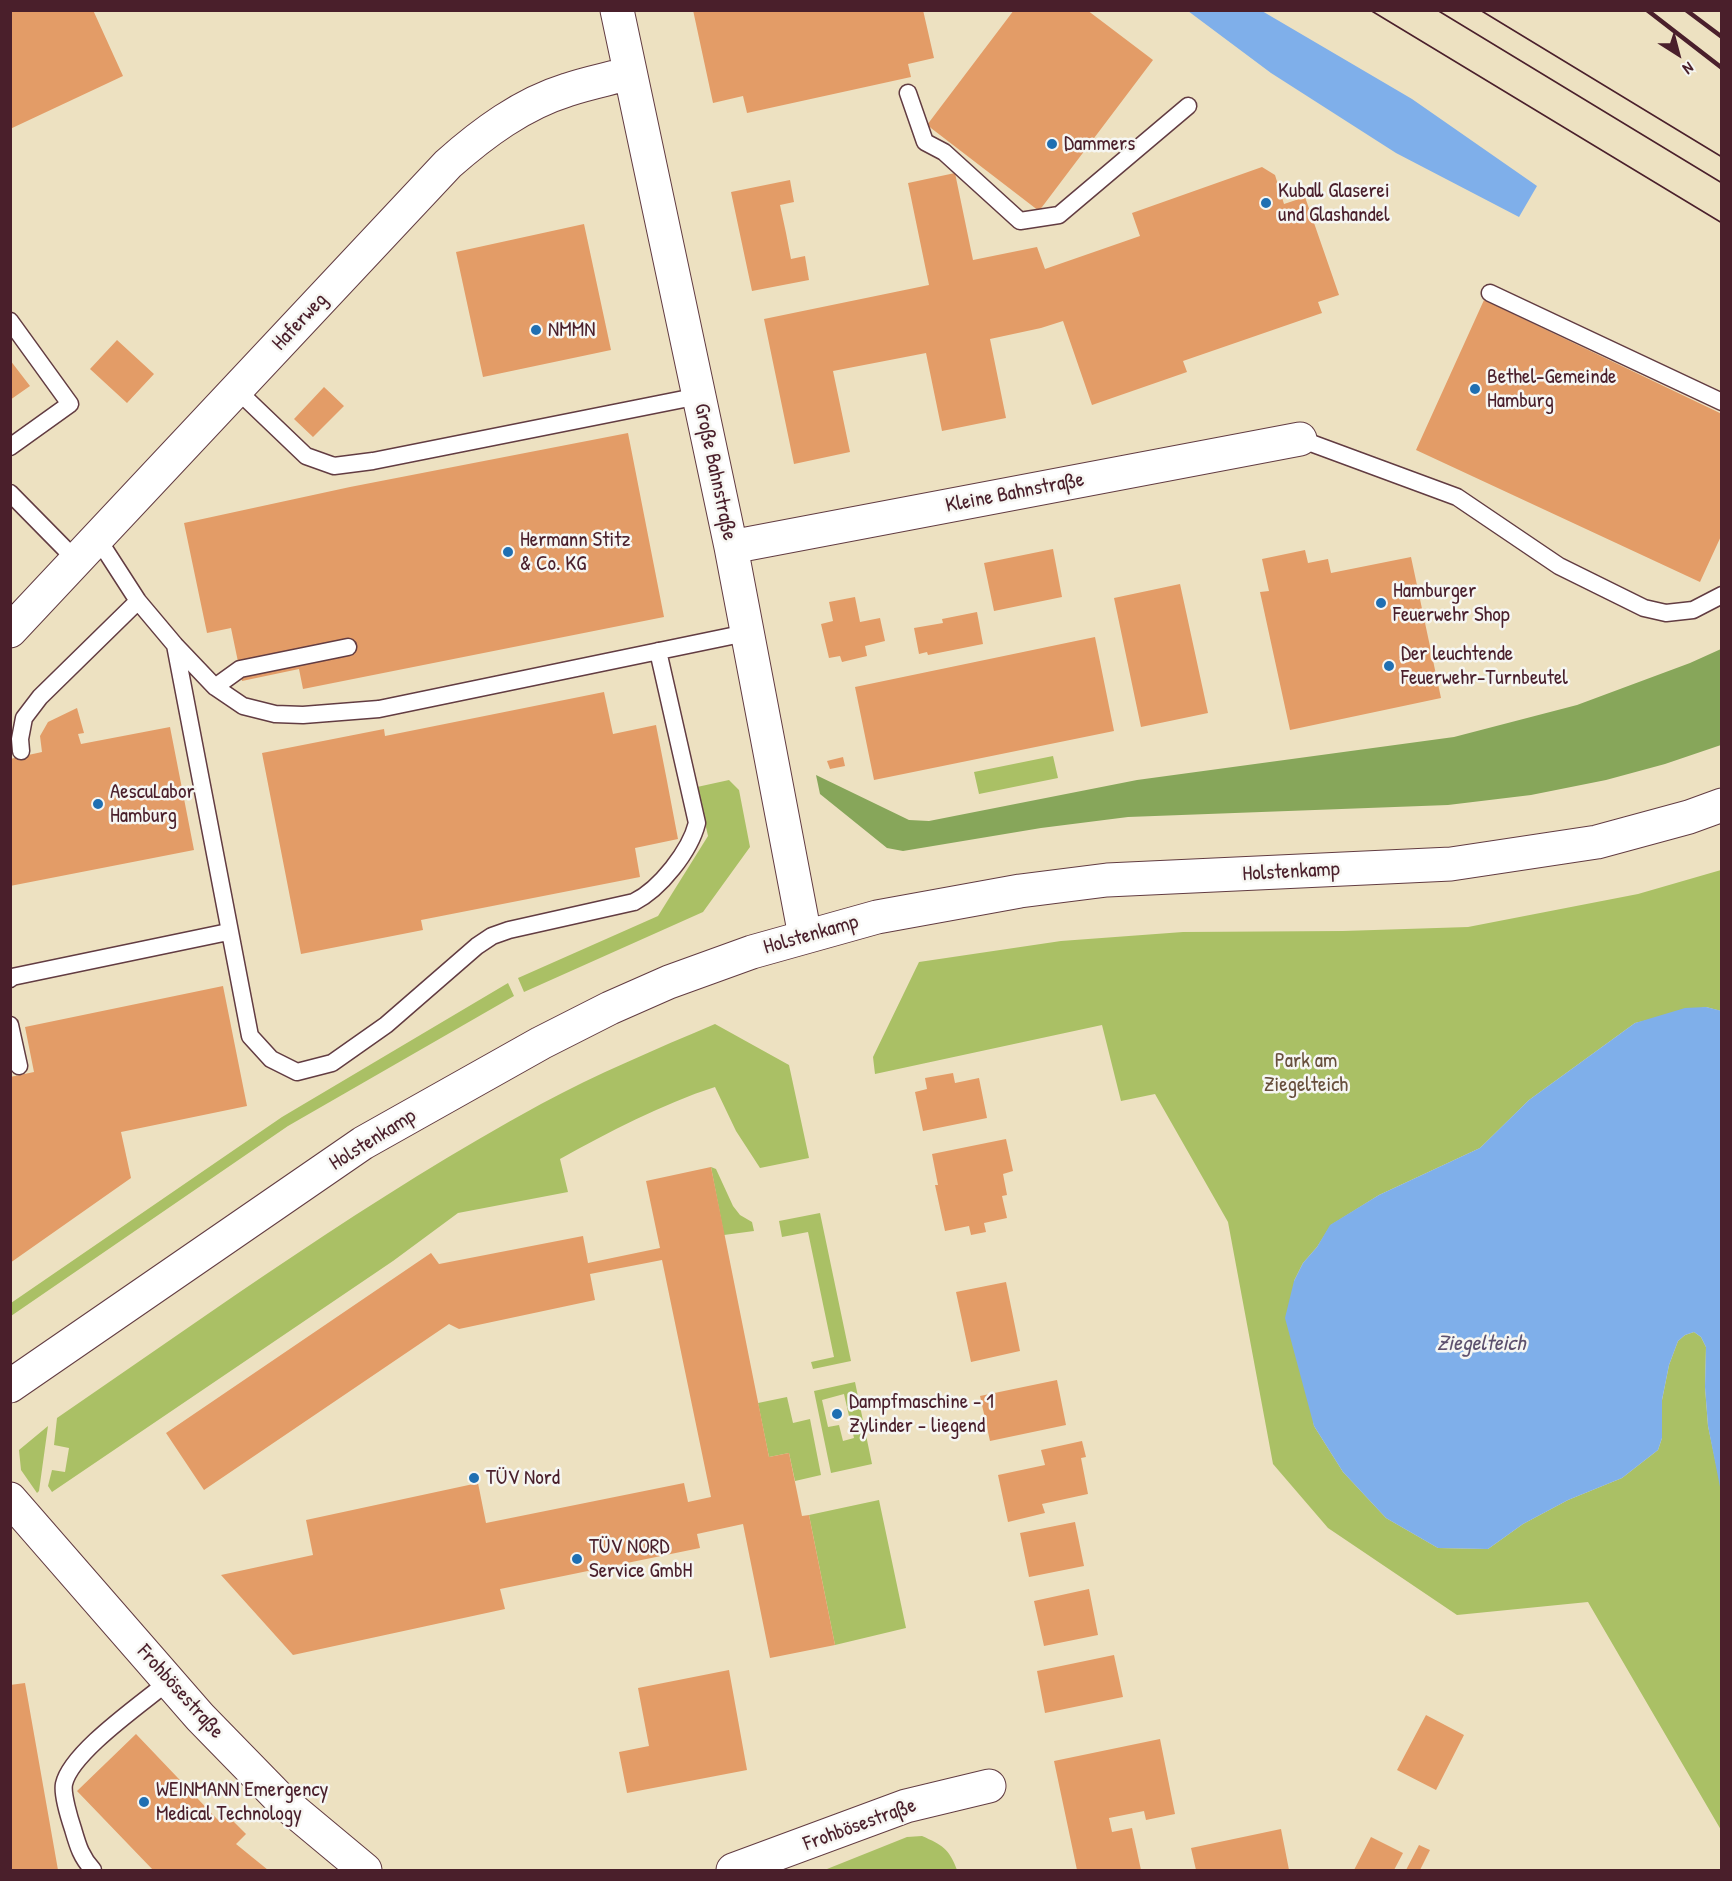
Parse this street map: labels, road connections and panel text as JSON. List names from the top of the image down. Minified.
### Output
{"streets":{"street":["Haferweg","Große Bahnstraße","Kleine Bahnstraße","Holstenkamp","Frohbösestraße"]},"crossings":[["Haferweg","Große Bahnstraße"],["Große Bahnstraße","Kleine Bahnstraße"],["Große Bahnstraße","Holstenkamp"]],"water":["Ziegelteich"],"parks":["Park am Ziegelteich"],"places":["Dammers","Kuball Glaserei und Glashandel","NMMN","Bethel-Gemeinde Hamburg","Hermann Stitz & Co. KG","Hamburger Feuerwehr Shop","Der leuchtende Feuerwehr-Turnbeutel","AescuLabor Hamburg","Dampfmaschine - 1 Zylinder - liegend","TÜV Nord","TÜV NORD Service GmbH","WEINMANN Emergency Medical Technology"],"north":"bottom right"}
